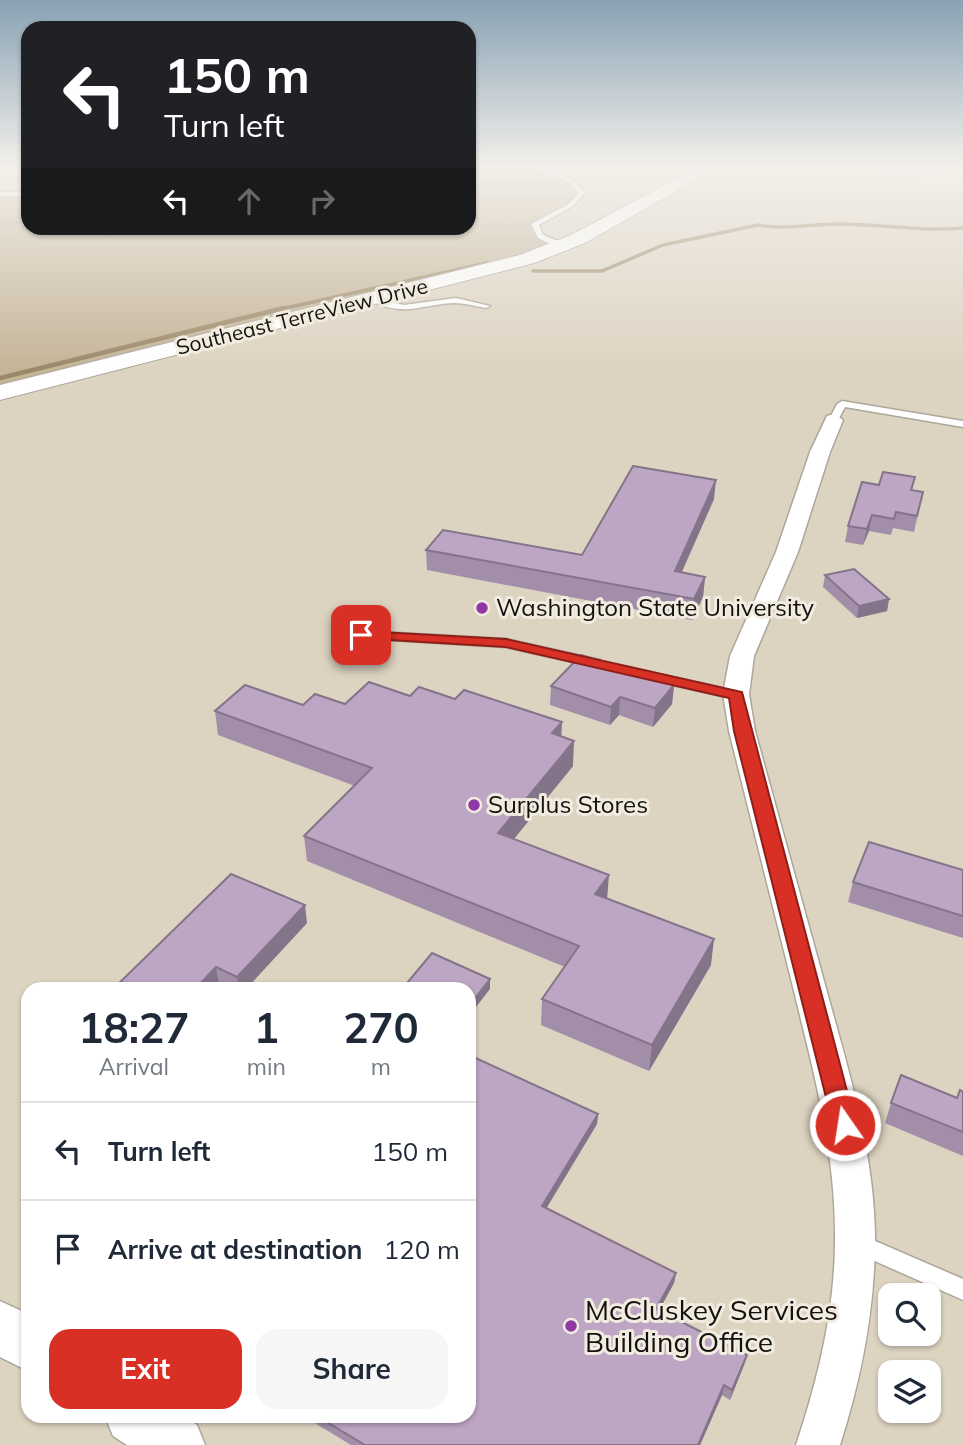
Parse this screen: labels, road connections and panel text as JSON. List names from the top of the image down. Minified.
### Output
{"streets":{"main road":["Southeast TerreView Drive"]},"places":["Washington State University","Surplus Stores","McCluskey Services Building Office"],"page":{"turn":["150 m","Turn left"],"eta":["18:27","Arrival","1","min","270","m"],"list":[{"name":"Turn left","value":"150 m"},{"name":"Arrive at destination","value":"120 m"}],"buttons":["Exit","Share"]}}
